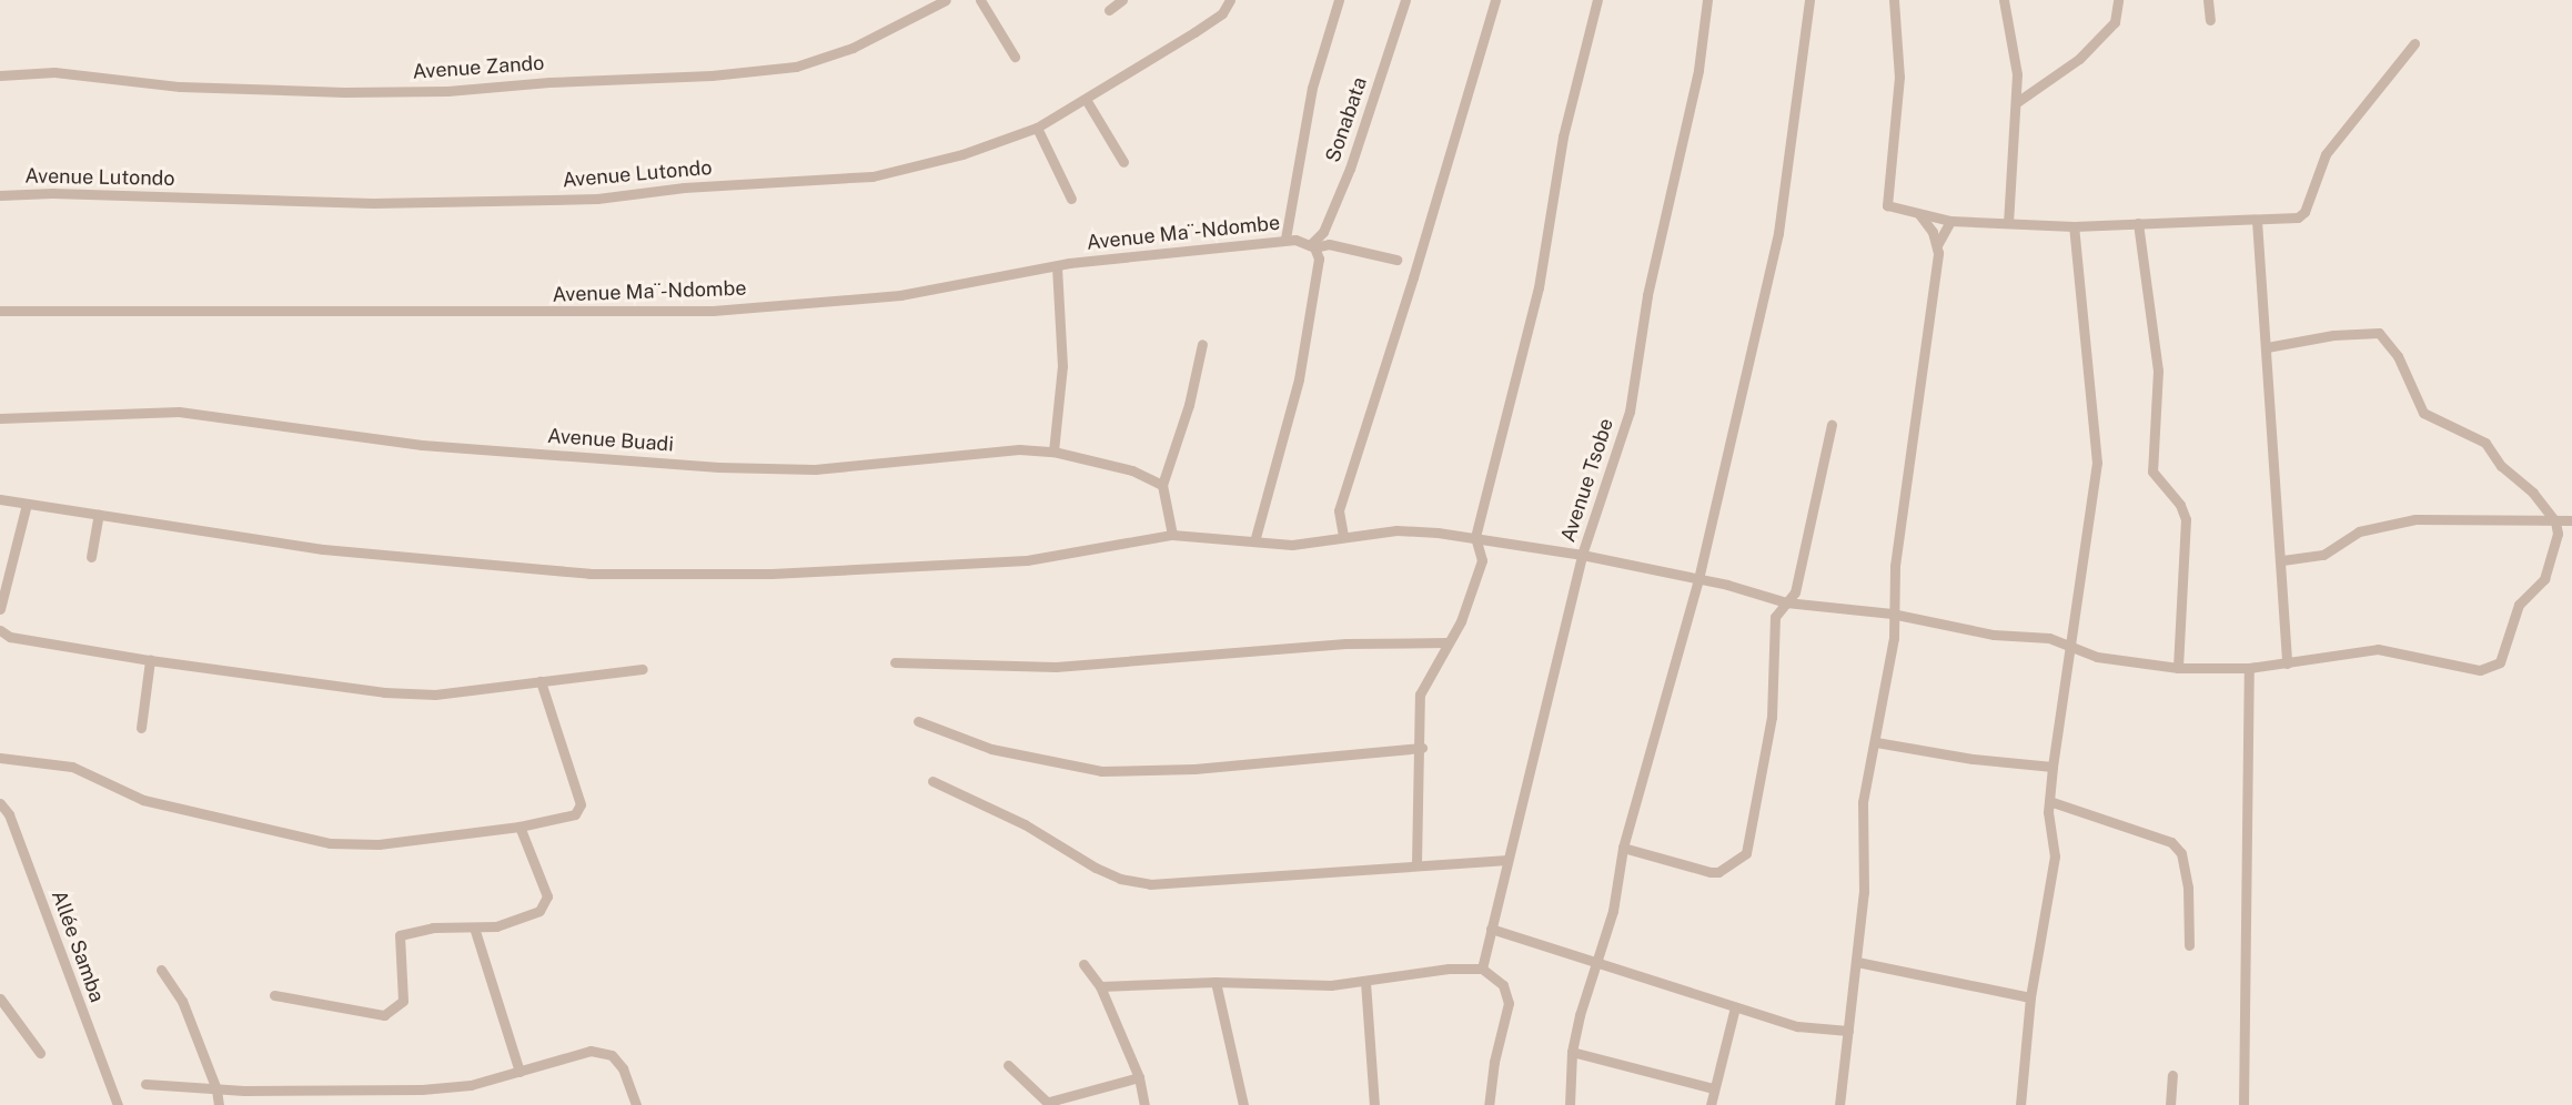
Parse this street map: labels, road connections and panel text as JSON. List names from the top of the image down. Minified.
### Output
{"streets":{"street":["Avenue Zando","Sonabata","Avenue Lutondo","Avenue Ma¨-Ndombe","Avenue Buadi","Avenue Tsobe","Allée Samba"]}}
